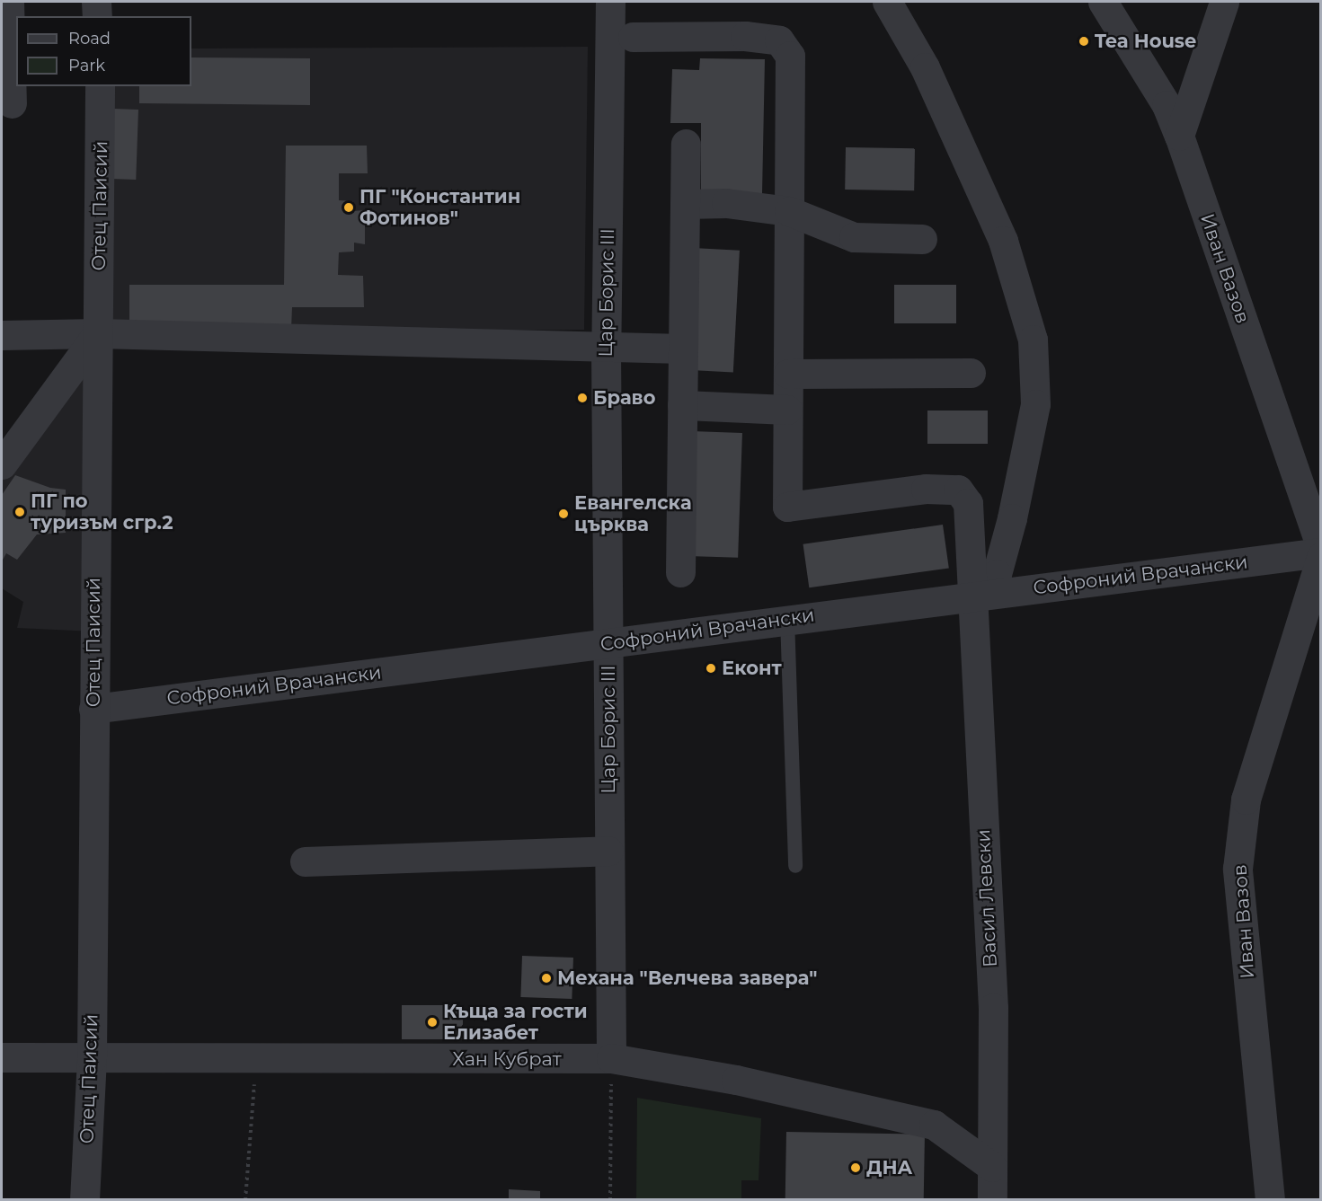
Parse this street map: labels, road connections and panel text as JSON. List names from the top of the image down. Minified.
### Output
{"streets":{"street":["Отец Паисий","Иван Вазов","Цар Борис III","Софроний Врачански","Васил Левски","Хан Кубрат"]},"crossings":[["Отец Паисий","Софроний Врачански"],["Отец Паисий","Хан Кубрат"],["Цар Борис III","Софроний Врачански"],["Цар Борис III","Хан Кубрат"],["Софроний Врачански","Васил Левски"],["Васил Левски","Хан Кубрат"]],"places":["Tea House","ПГ \"Константин Фотинов\"","Браво","ПГ по туризъм сгр.2","Евангелска църква","Еконт","Механа \"Велчева завера\"","Къща за гости Елизабет","ДНА"],"legend":["Road","Park"]}
